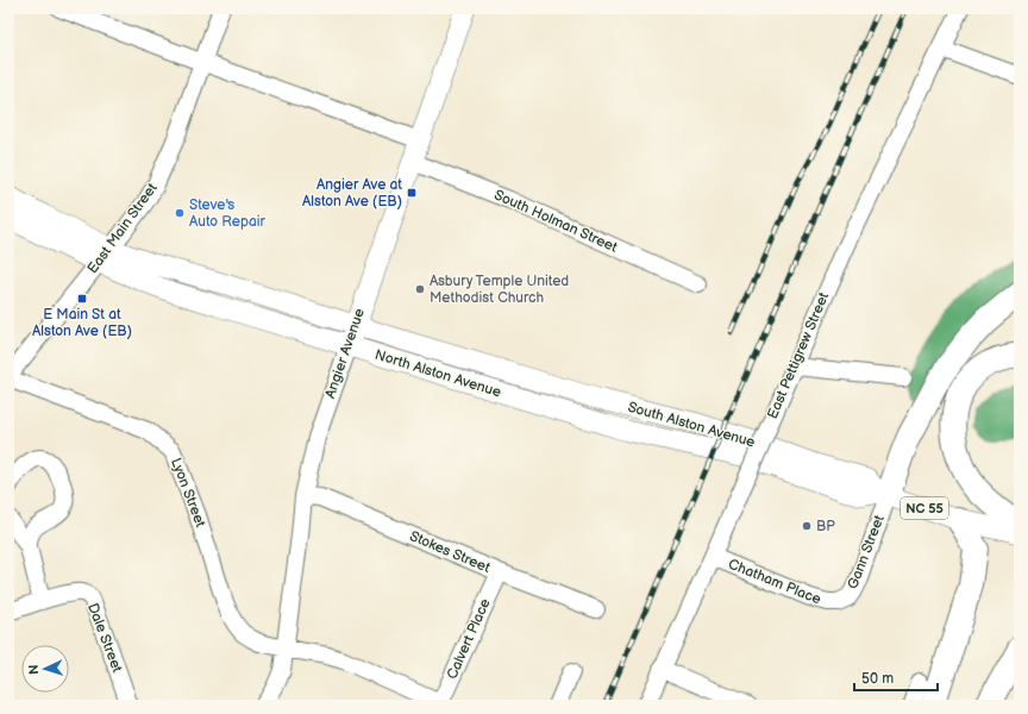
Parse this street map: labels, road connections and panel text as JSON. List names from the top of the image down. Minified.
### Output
{"streets":{"main road":["Angier Avenue","North Alston Avenue","South Alston Avenue","NC 55"],"street":["South Holman Street","East Main Street","East Pettigrew Street","Lyon Street","Stokes Street","Gann Street","Chatham Place","Dale Street","Calvert Place"]},"crossings":[["South Holman Street","Angier Avenue"],["East Main Street","North Alston Avenue"],["East Main Street","Lyon Street"],["Angier Avenue","North Alston Avenue"],["Angier Avenue","South Alston Avenue"],["Angier Avenue","Lyon Street"],["Angier Avenue","Stokes Street"],["East Pettigrew Street","Chatham Place"],["North Alston Avenue","South Alston Avenue"],["North Alston Avenue","Gann Street"],["South Alston Avenue","Gann Street"],["Lyon Street","Calvert Place"],["Stokes Street","Calvert Place"],["Gann Street","Chatham Place"]],"places":{"transit":["Angier Ave at Alston Ave (EB)","E Main St at Alston Ave (EB)"],"other":["Steve's Auto Repair","Asbury Temple United Methodist Church","BP"]},"scale_bar":"50 m","north":"left"}
